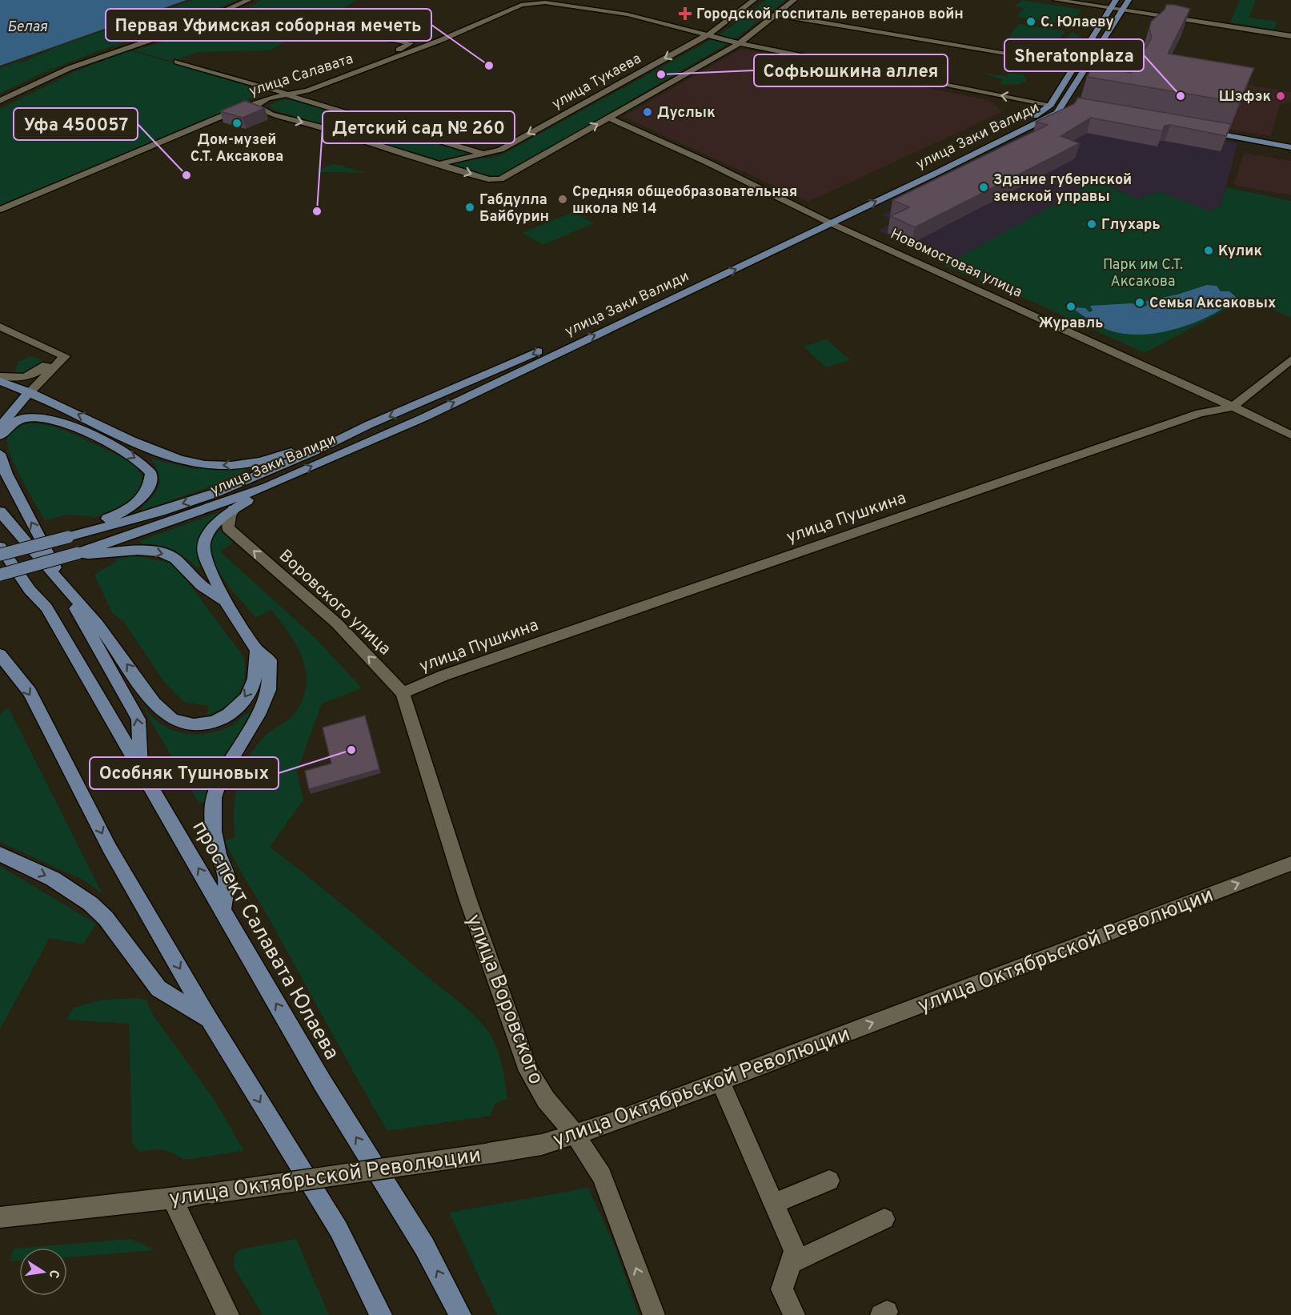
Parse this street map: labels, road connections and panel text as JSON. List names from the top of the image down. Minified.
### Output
{"streets":{"main road":["улица Заки Валиди","проспект Салавата Юлаева"],"street":["улица Салавата","улица Тукаева","Новомостовая улица","улица Пушкина","Воровского улица","улица Октябрьской Революции","улица Воровского"]},"crossings":[["улица Салавата","улица Тукаева"],["улица Салавата","улица Заки Валиди"],["улица Заки Валиди","Новомостовая улица"],["Новомостовая улица","улица Пушкина"],["улица Пушкина","Воровского улица"],["улица Пушкина","улица Воровского"],["Воровского улица","улица Воровского"],["улица Октябрьской Революции","улица Воровского"]],"one_way":["Воровского улица","улица Октябрьской Революции"],"water":["Белая"],"parks":["Парк им С.Т. Аксакова"],"places":{"health":["Городской госпиталь ветеранов войн"],"other":["С. Юлаеву","Первая Уфимская соборная мечеть","Софьюшкина аллея","Sheratonplaza","Шэфэк","Дуслык","Дом-музей С.Т. Аксакова","Уфа 450057","Здание губернской земской управы","Средняя общеобразовательная школа № 14","Габдулла Байбурин","Детский сад № 260","Глухарь","Кулик","Семья Аксаковых","Журавль","Особняк Тушновых"]},"north":"right"}
